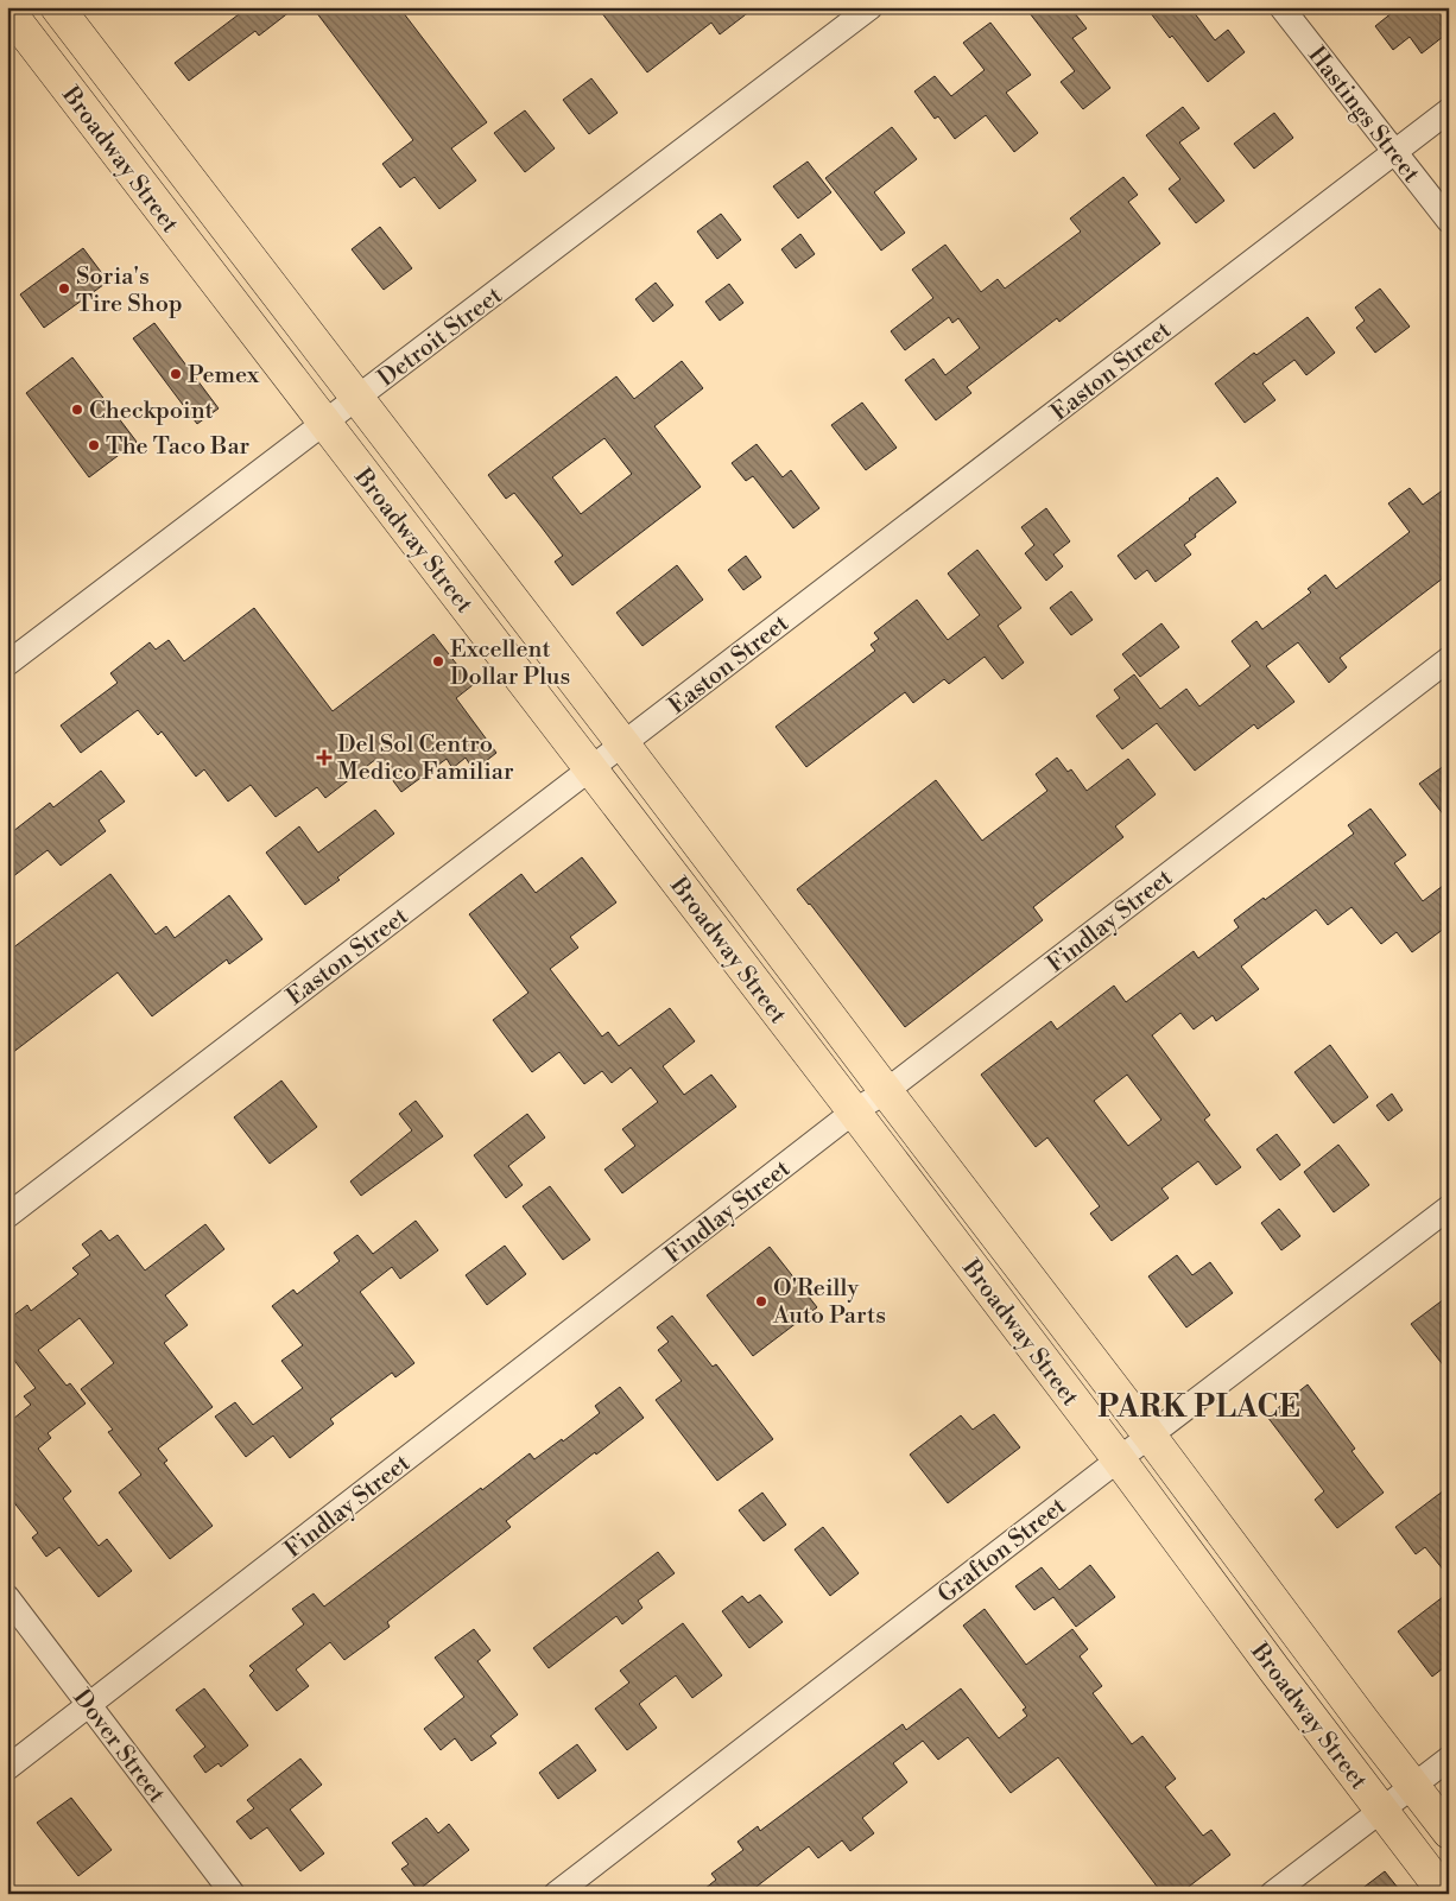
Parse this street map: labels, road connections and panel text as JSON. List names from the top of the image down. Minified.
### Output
{"streets":{"main road":["Broadway Street"],"street":["Hastings Street","Detroit Street","Easton Street","Findlay Street","Grafton Street","Dover Street"]},"crossings":[["Hastings Street","Easton Street"],["Broadway Street","Detroit Street"],["Broadway Street","Easton Street"],["Broadway Street","Findlay Street"],["Broadway Street","Grafton Street"],["Findlay Street","Dover Street"]],"districts":["PARK PLACE"],"places":{"other":["Soria's Tire Shop","Pemex","Checkpoint","The Taco Bar","Excellent Dollar Plus","O'Reilly Auto Parts"],"health":["Del Sol Centro Medico Familiar"]}}
